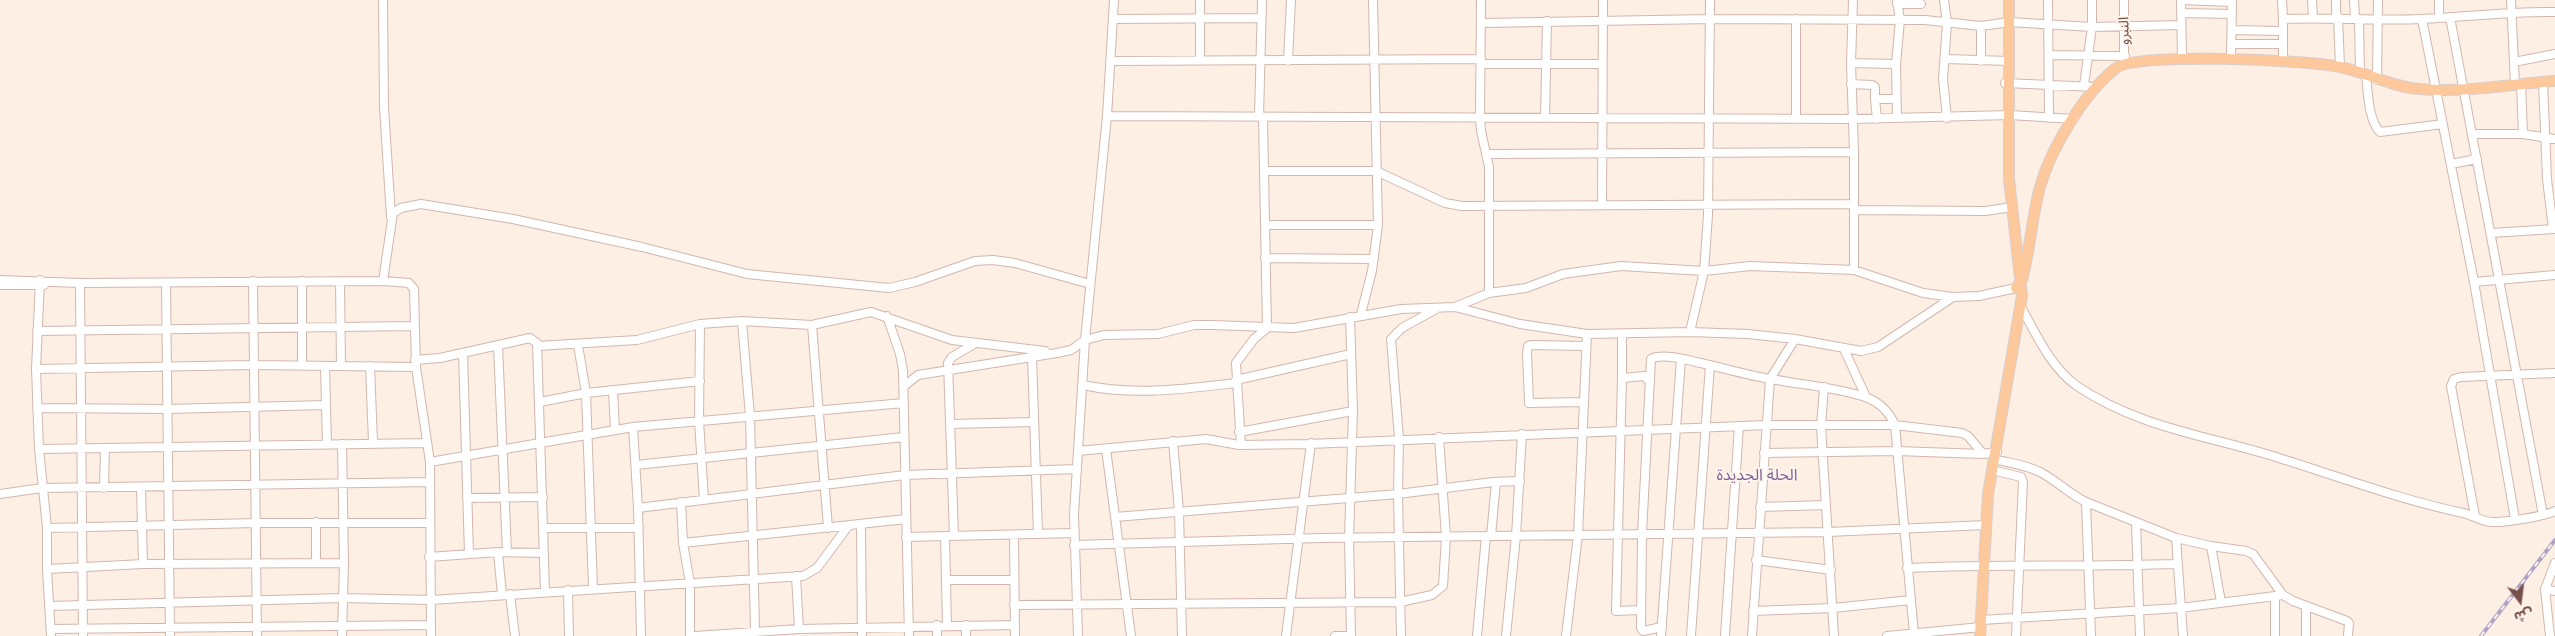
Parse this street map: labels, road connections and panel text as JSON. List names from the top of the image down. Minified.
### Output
{"streets":{"street":["النبرو"]},"districts":["الحلة الجديدة"],"north":"bottom"}
